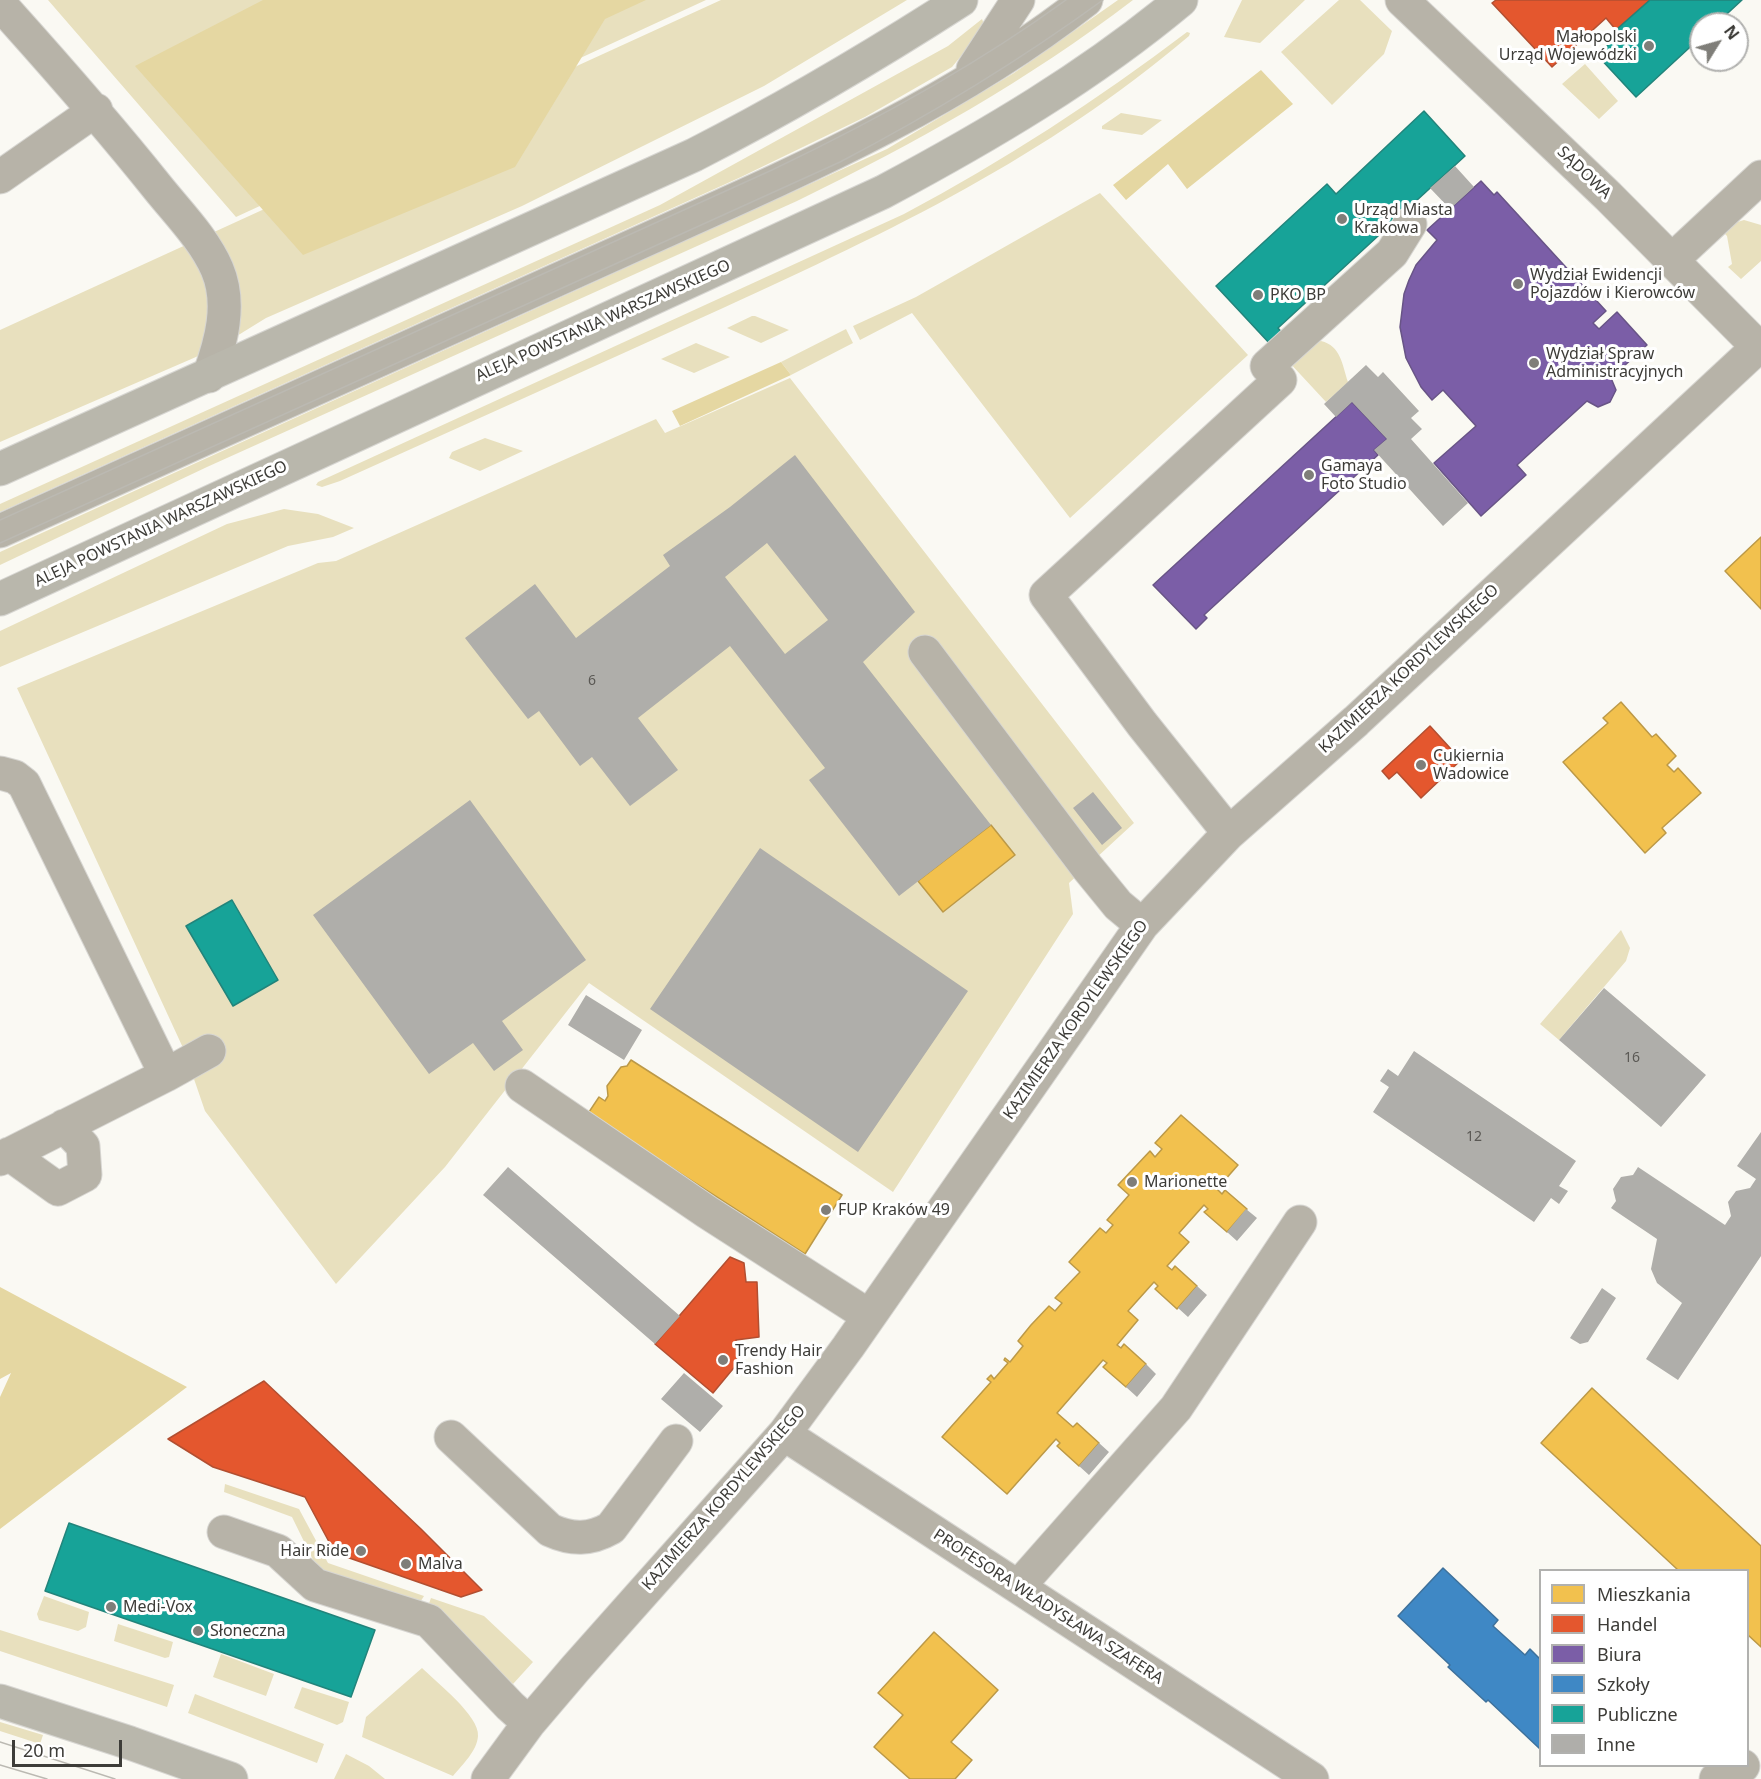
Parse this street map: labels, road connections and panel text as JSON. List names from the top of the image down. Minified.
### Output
{"streets":{"main road":["ALEJA POWSTANIA WARSZAWSKIEGO"],"street":["SĄDOWA","KAZIMIERZA KORDYLEWSKIEGO","PROFESORA WŁADYSŁAWA SZAFERA"]},"crossings":[["SĄDOWA","KAZIMIERZA KORDYLEWSKIEGO"],["KAZIMIERZA KORDYLEWSKIEGO","PROFESORA WŁADYSŁAWA SZAFERA"]],"places":["Małopolski Urząd Wojewódzki","Urząd Miasta Krakowa","Wydział Ewidencji Pojazdów i Kierowców","PKO BP","Wydział Spraw Administracyjnych","Gamaya Foto Studio","Cukiernia Wadowice","Marionette","FUP Kraków 49","Trendy Hair Fashion","Hair Ride","Malva","Medi-Vox","Słoneczna"],"house_numbers":["6","16","12"],"legend":["Mieszkania","Handel","Biura","Szkoły","Publiczne","Inne"],"scale_bar":"20 m","north":"top right"}
